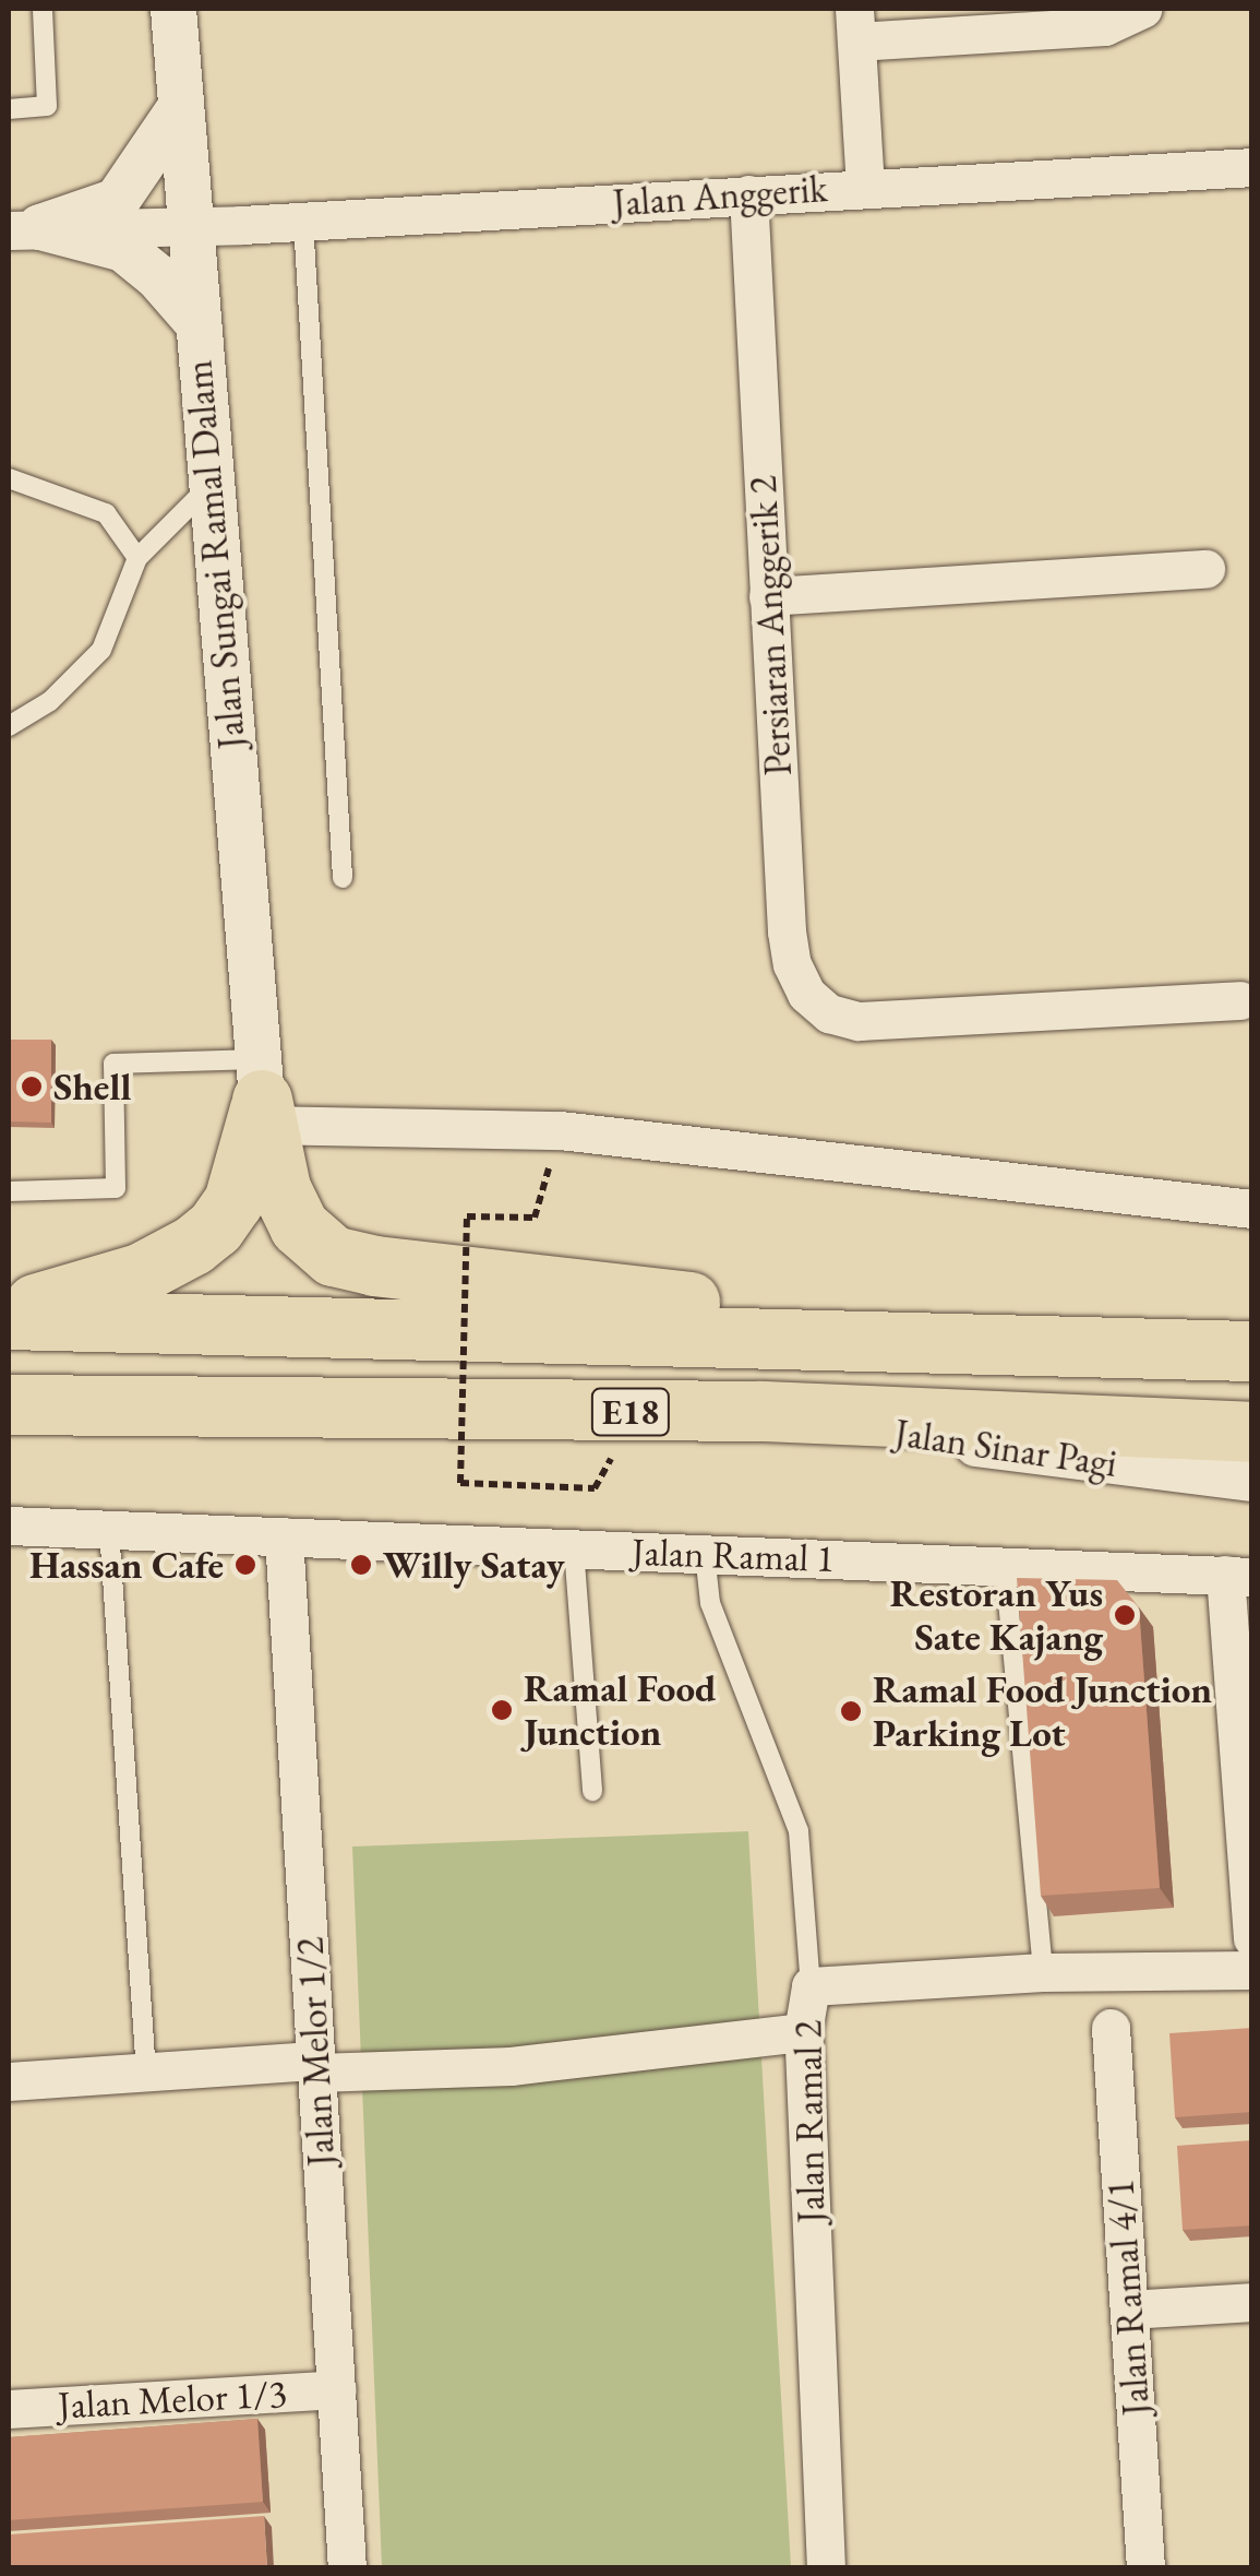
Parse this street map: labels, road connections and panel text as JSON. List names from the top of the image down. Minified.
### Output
{"streets":{"highway":["E18"],"street":["Jalan Anggerik","Jalan Sungai Ramal Dalam","Persiaran Anggerik 2","Jalan Sinar Pagi","Jalan Ramal 1","Jalan Melor 1/2","Jalan Ramal 2","Jalan Ramal 4/1","Jalan Melor 1/3"]},"crossings":[["Jalan Anggerik","Jalan Sungai Ramal Dalam"],["Jalan Anggerik","Persiaran Anggerik 2"],["E18","Jalan Sinar Pagi"],["Jalan Ramal 1","Jalan Melor 1/2"],["Jalan Melor 1/2","Jalan Melor 1/3"]],"places":["Shell","Hassan Cafe","Willy Satay","Restoran Yus Sate Kajang","Ramal Food Junction","Ramal Food Junction Parking Lot"]}
